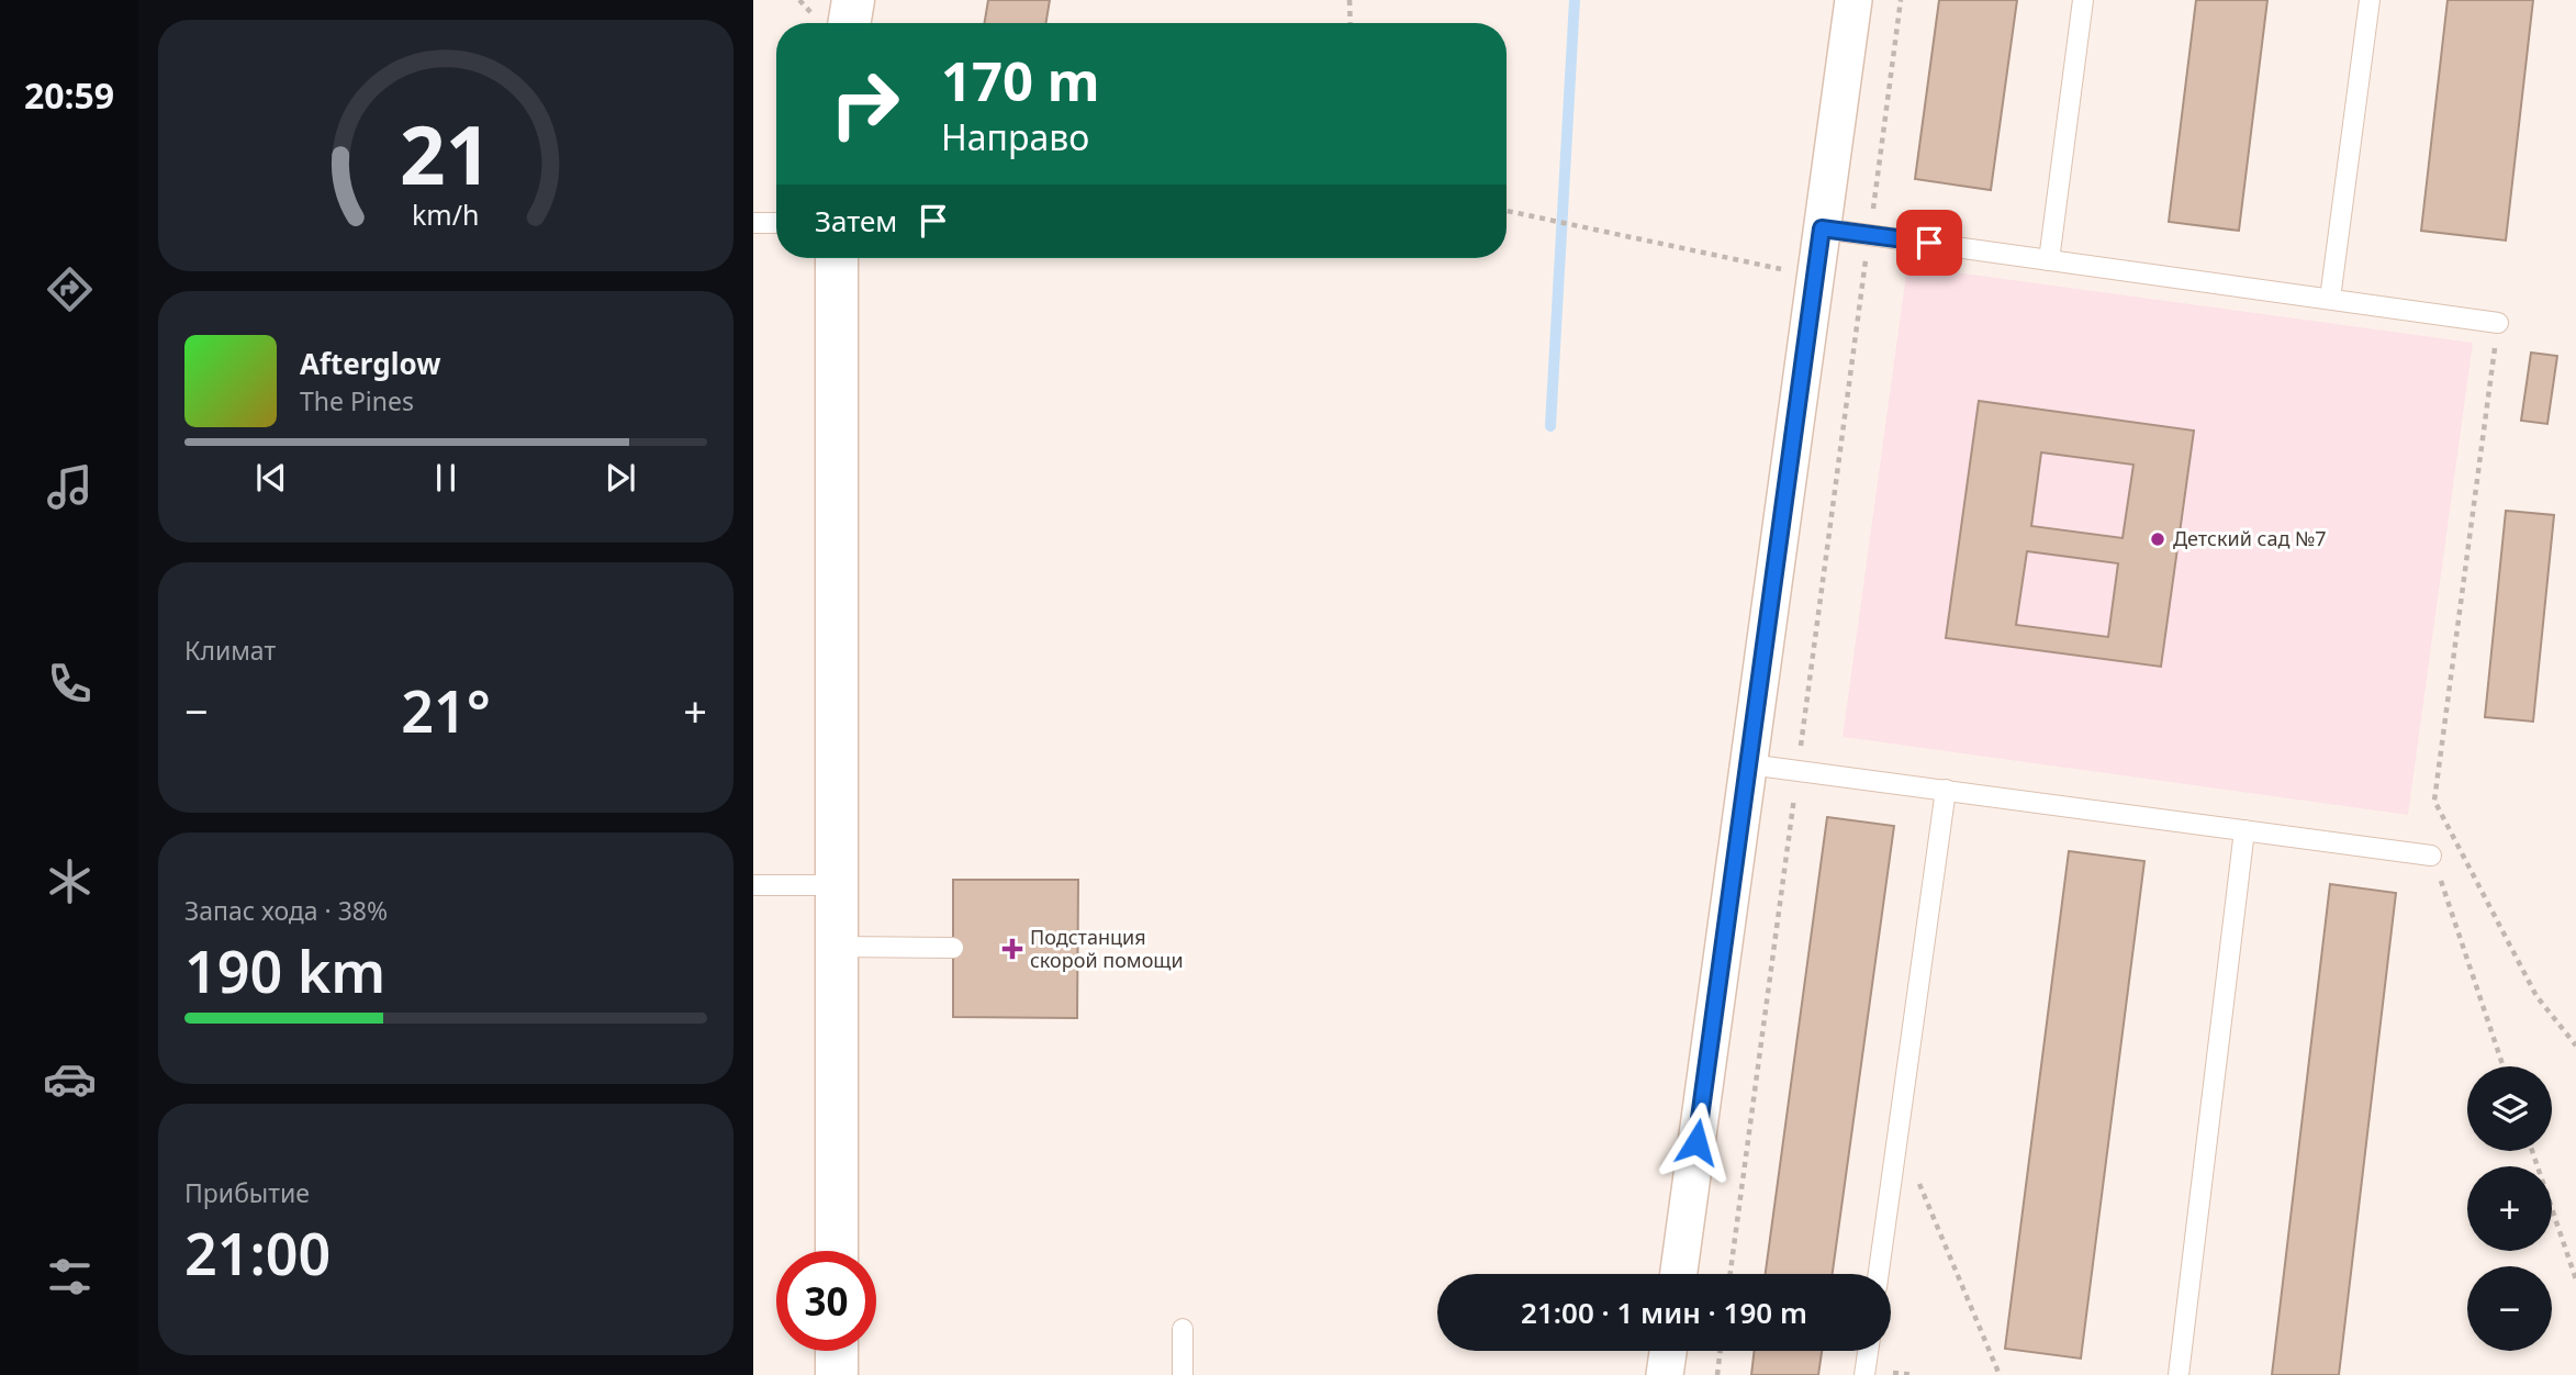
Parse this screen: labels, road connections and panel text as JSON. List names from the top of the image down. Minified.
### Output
{"places":{"other":["Детский сад №7"],"health":["Подстанция скорой помощи"]},"page":{"tabs":"20:59","turn":["170 m","Направо"],"then":"Затем","song":["Afterglow","The Pines"],"tile":["Климат",["Запас хода · 38%","190 km"],["Прибытие","21:00"]],"heat":["−","21°","+"],"map_buttons":["+","−"],"limit":"30","trip":"21:00 · 1 мин · 190 m","gauge":["21","km/h"]}}
